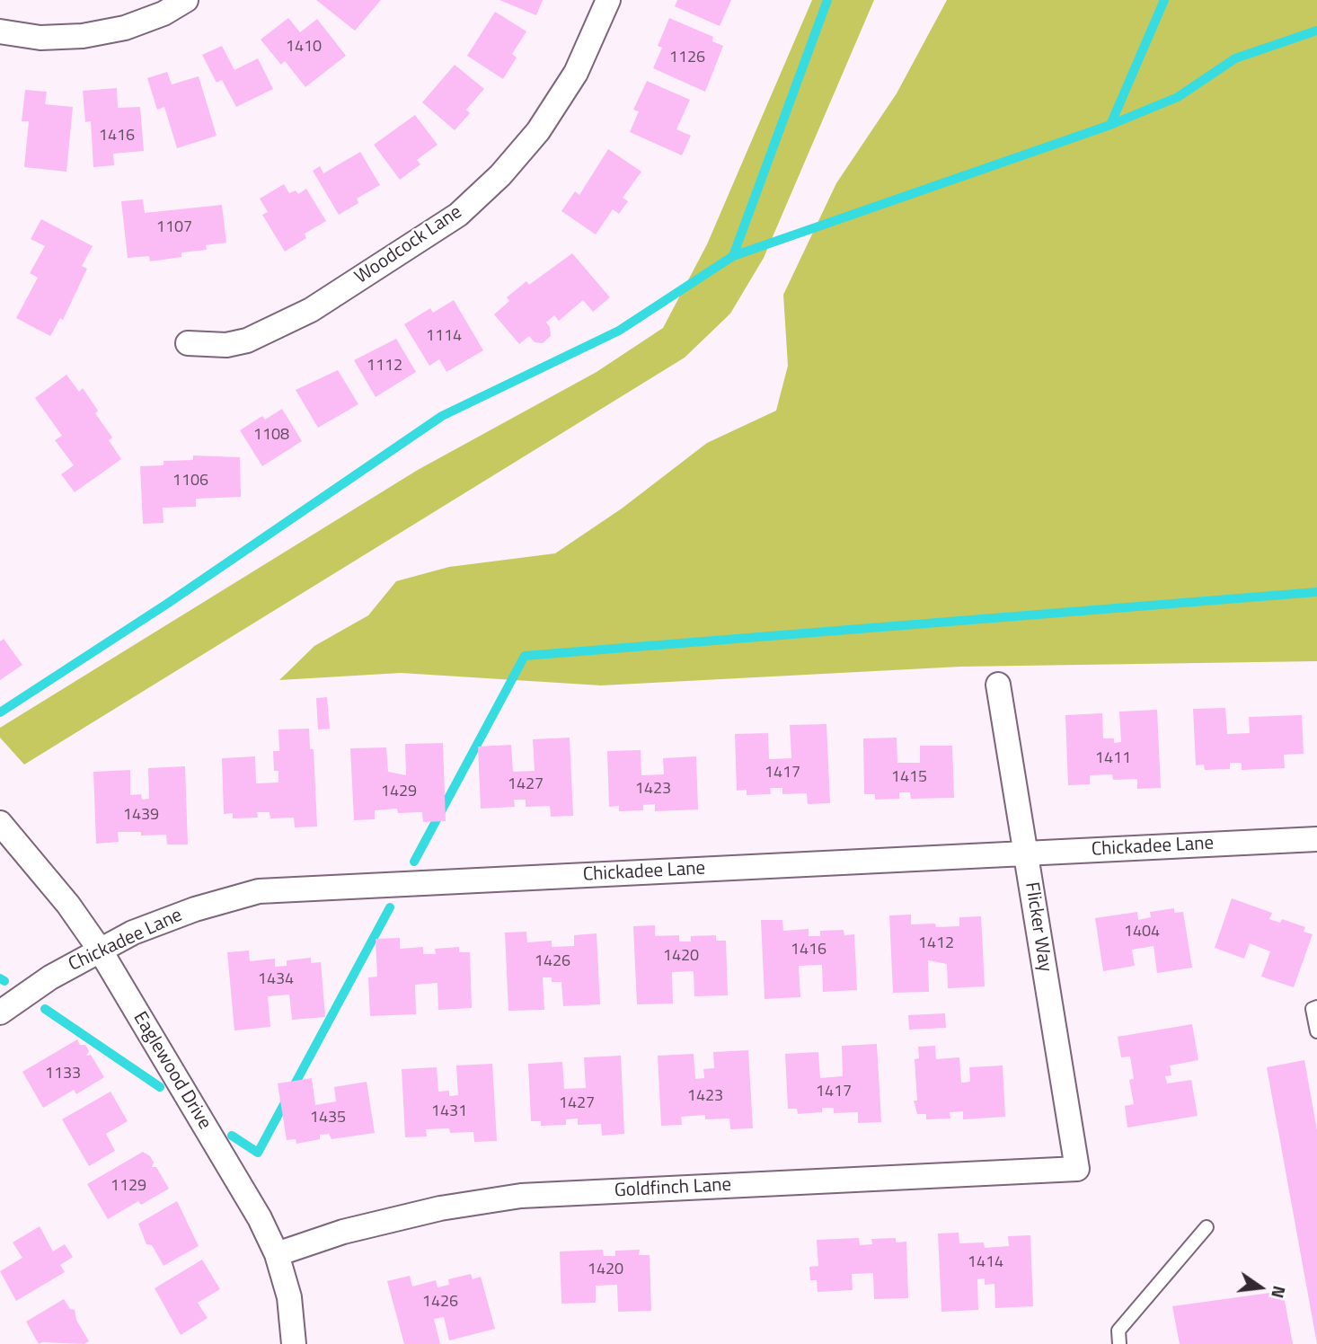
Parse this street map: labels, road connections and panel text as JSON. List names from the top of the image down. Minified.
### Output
{"streets":{"street":["Woodcock Lane","Chickadee Lane","Flicker Way","Eaglewood Drive","Goldfinch Lane"]},"crossings":[["Chickadee Lane","Flicker Way"],["Chickadee Lane","Eaglewood Drive"],["Flicker Way","Goldfinch Lane"],["Eaglewood Drive","Goldfinch Lane"]],"house_numbers":["1410","1126","1416","1107","1114","1112","1108","1106","1411","1417","1415","1427","1423","1429","1439","1404","1412","1416","1420","1426","1434","1133","1417","1423","1427","1431","1435","1129","1414","1420","1426"],"north":"right"}
